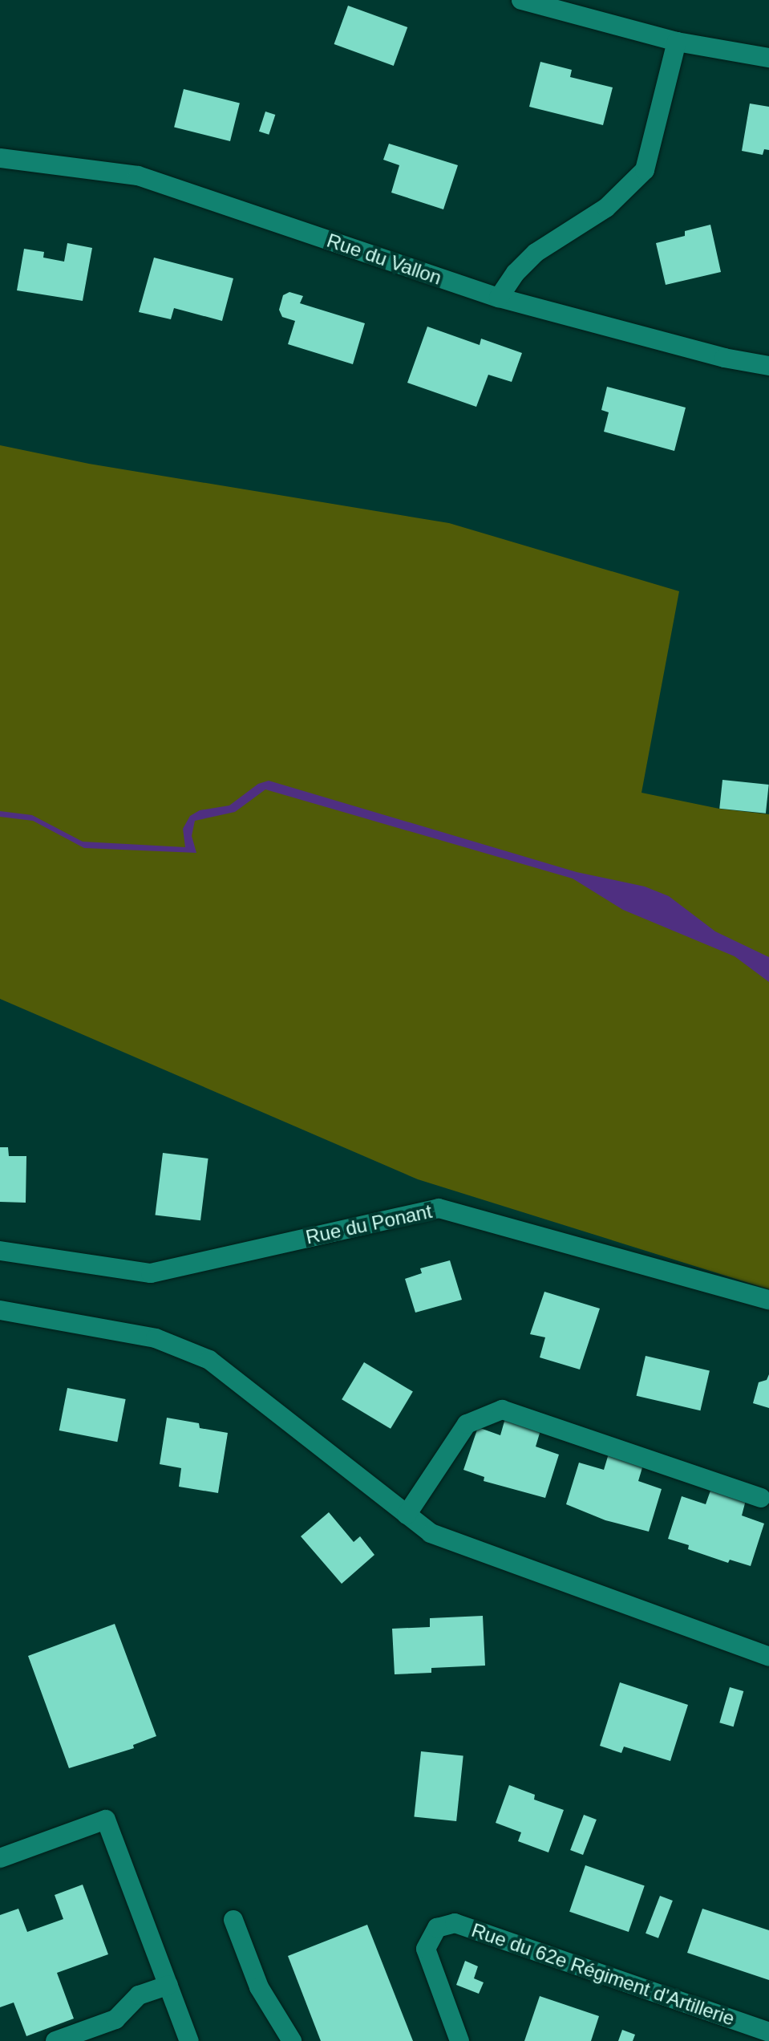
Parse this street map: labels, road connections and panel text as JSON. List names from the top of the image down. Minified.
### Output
{"streets":{"street":["Rue du Vallon","Rue du Ponant","Rue du 62e Régiment d'Artillerie"]}}
